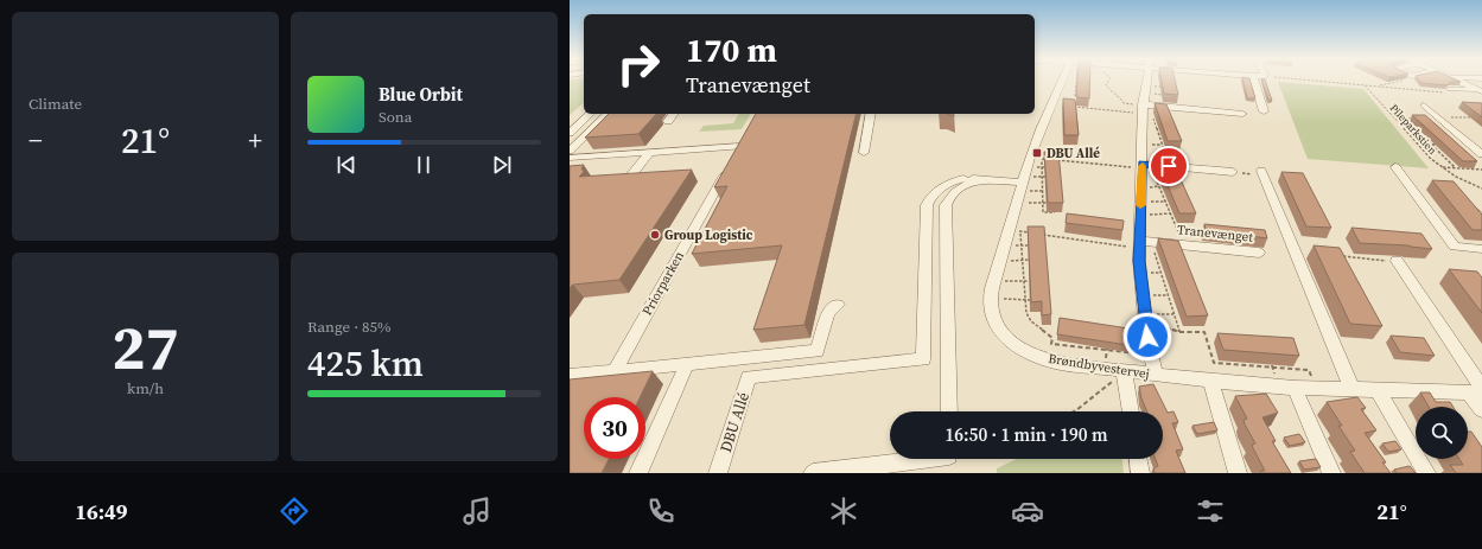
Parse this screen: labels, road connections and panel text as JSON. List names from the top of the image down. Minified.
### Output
{"streets":{"street":["Tranevænget","Priorparken","Brøndbyvestervej","DBU Allé"],"path":["Pileparkstien"]},"crossings":[["Brøndbyvestervej","DBU Allé"]],"places":{"transit":["DBU Allé"],"other":["Group Logistic"]},"page":{"tile":["Climate",["27","km/h"],["Range · 85%","425 km"]],"turn":["170 m","Tranevænget"],"song":["Blue Orbit","Sona"],"heat":["−","21°","+"],"limit":"30","trip":"16:50 · 1 min · 190 m","tabs":["16:49","21°"]}}
